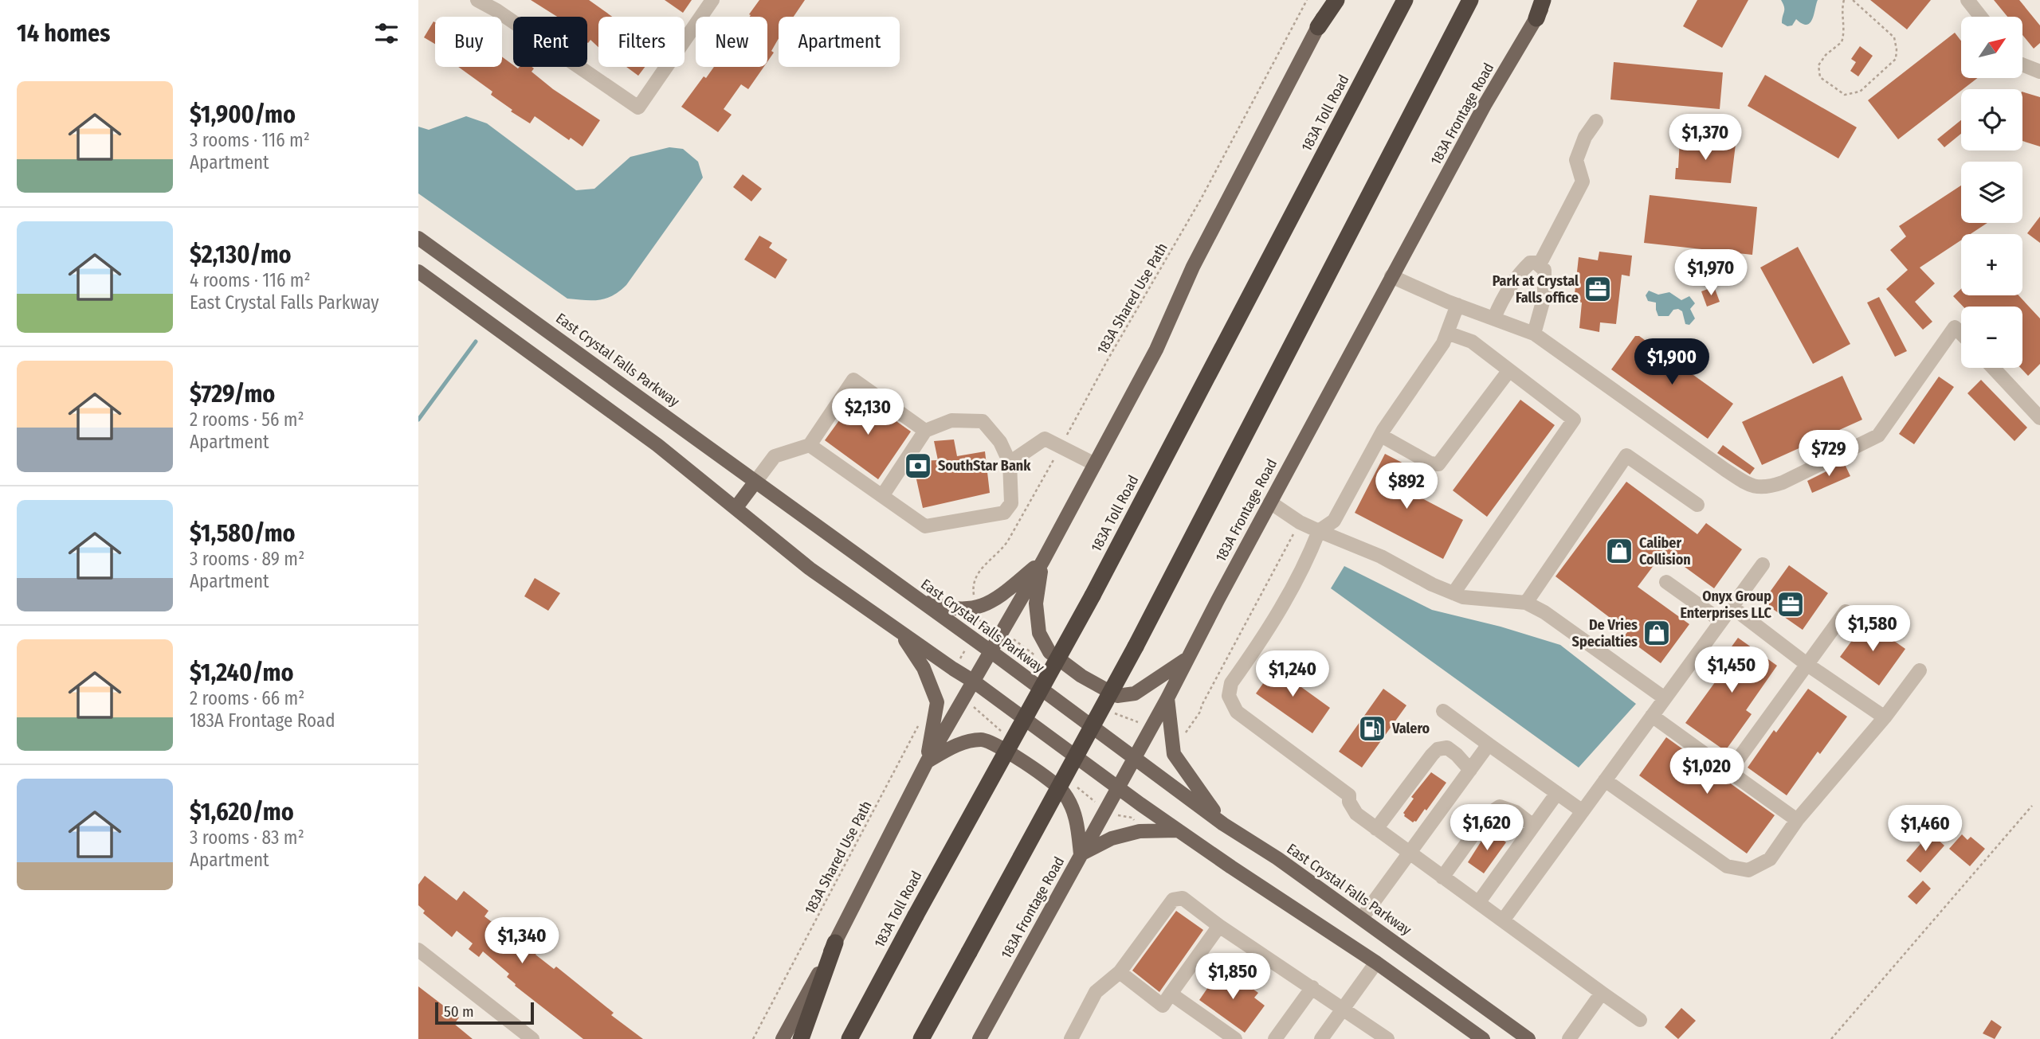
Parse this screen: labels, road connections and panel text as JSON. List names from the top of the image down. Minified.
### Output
{"streets":{"highway":["183A Toll Road"],"main road":["183A Frontage Road","East Crystal Falls Parkway"],"path":["183A Shared Use Path"]},"crossings":[["183A Frontage Road","East Crystal Falls Parkway"]],"places":{"office":["Park at Crystal Falls office","Onyx Group Enterprises LLC"],"bank":["SouthStar Bank"],"shop":["Caliber Collision","De Vries Specialties"],"fuel station":["Valero"]},"scale_bar":"50 m","north":"top right","page":{"heading":"14 homes","map_buttons":["+","−"],"chip":["Buy","Rent","Filters","New","Apartment"],"list":[{"name":"$1,900/mo","note":"3 rooms · 116 m² · Apartment"},{"name":"$2,130/mo","note":"4 rooms · 116 m² · East Crystal Falls Parkway"},{"name":"$729/mo","note":"2 rooms · 56 m² · Apartment"},{"name":"$1,580/mo","note":"3 rooms · 89 m² · Apartment"},{"name":"$1,240/mo","note":"2 rooms · 66 m² · 183A Frontage Road"},{"name":"$1,620/mo","note":"3 rooms · 83 m² · Apartment"}],"price":["$1,370","$1,970","$1,900","$2,130","$729","$892","$1,580","$1,450","$1,240","$1,020","$1,620","$1,460","$1,340","$1,850"],"scale":"50 m"}}
